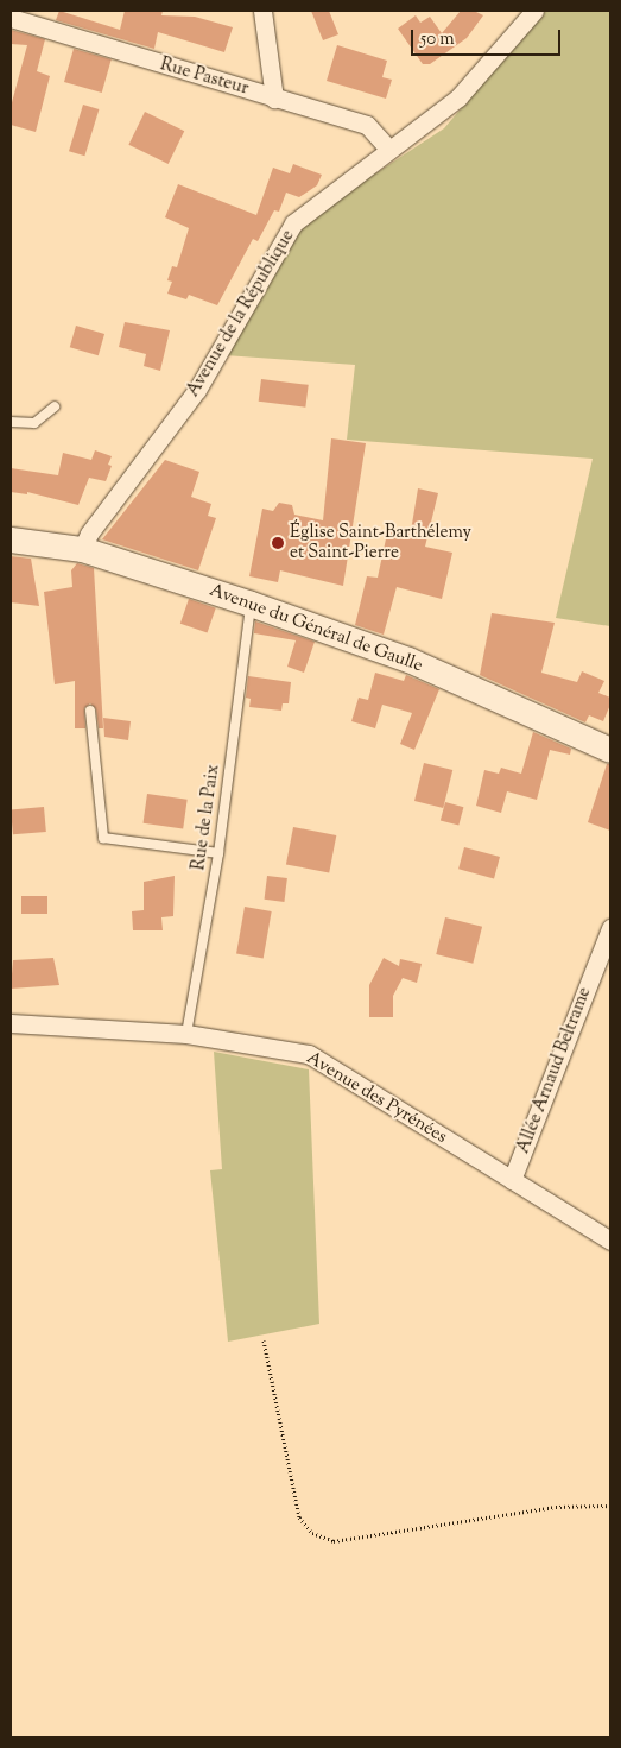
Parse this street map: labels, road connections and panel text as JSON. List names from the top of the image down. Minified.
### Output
{"streets":{"main road":["Avenue du Général de Gaulle"],"street":["Rue Pasteur","Avenue de la République","Allée Arnaud Beltrame","Avenue des Pyrénées"],"lane":["Rue de la Paix"]},"crossings":[["Rue Pasteur","Avenue de la République"],["Avenue de la République","Avenue du Général de Gaulle"],["Avenue du Général de Gaulle","Rue de la Paix"],["Rue de la Paix","Avenue des Pyrénées"],["Allée Arnaud Beltrame","Avenue des Pyrénées"]],"places":["Église Saint-Barthélemy et Saint-Pierre"],"scale_bar":"50 m"}
